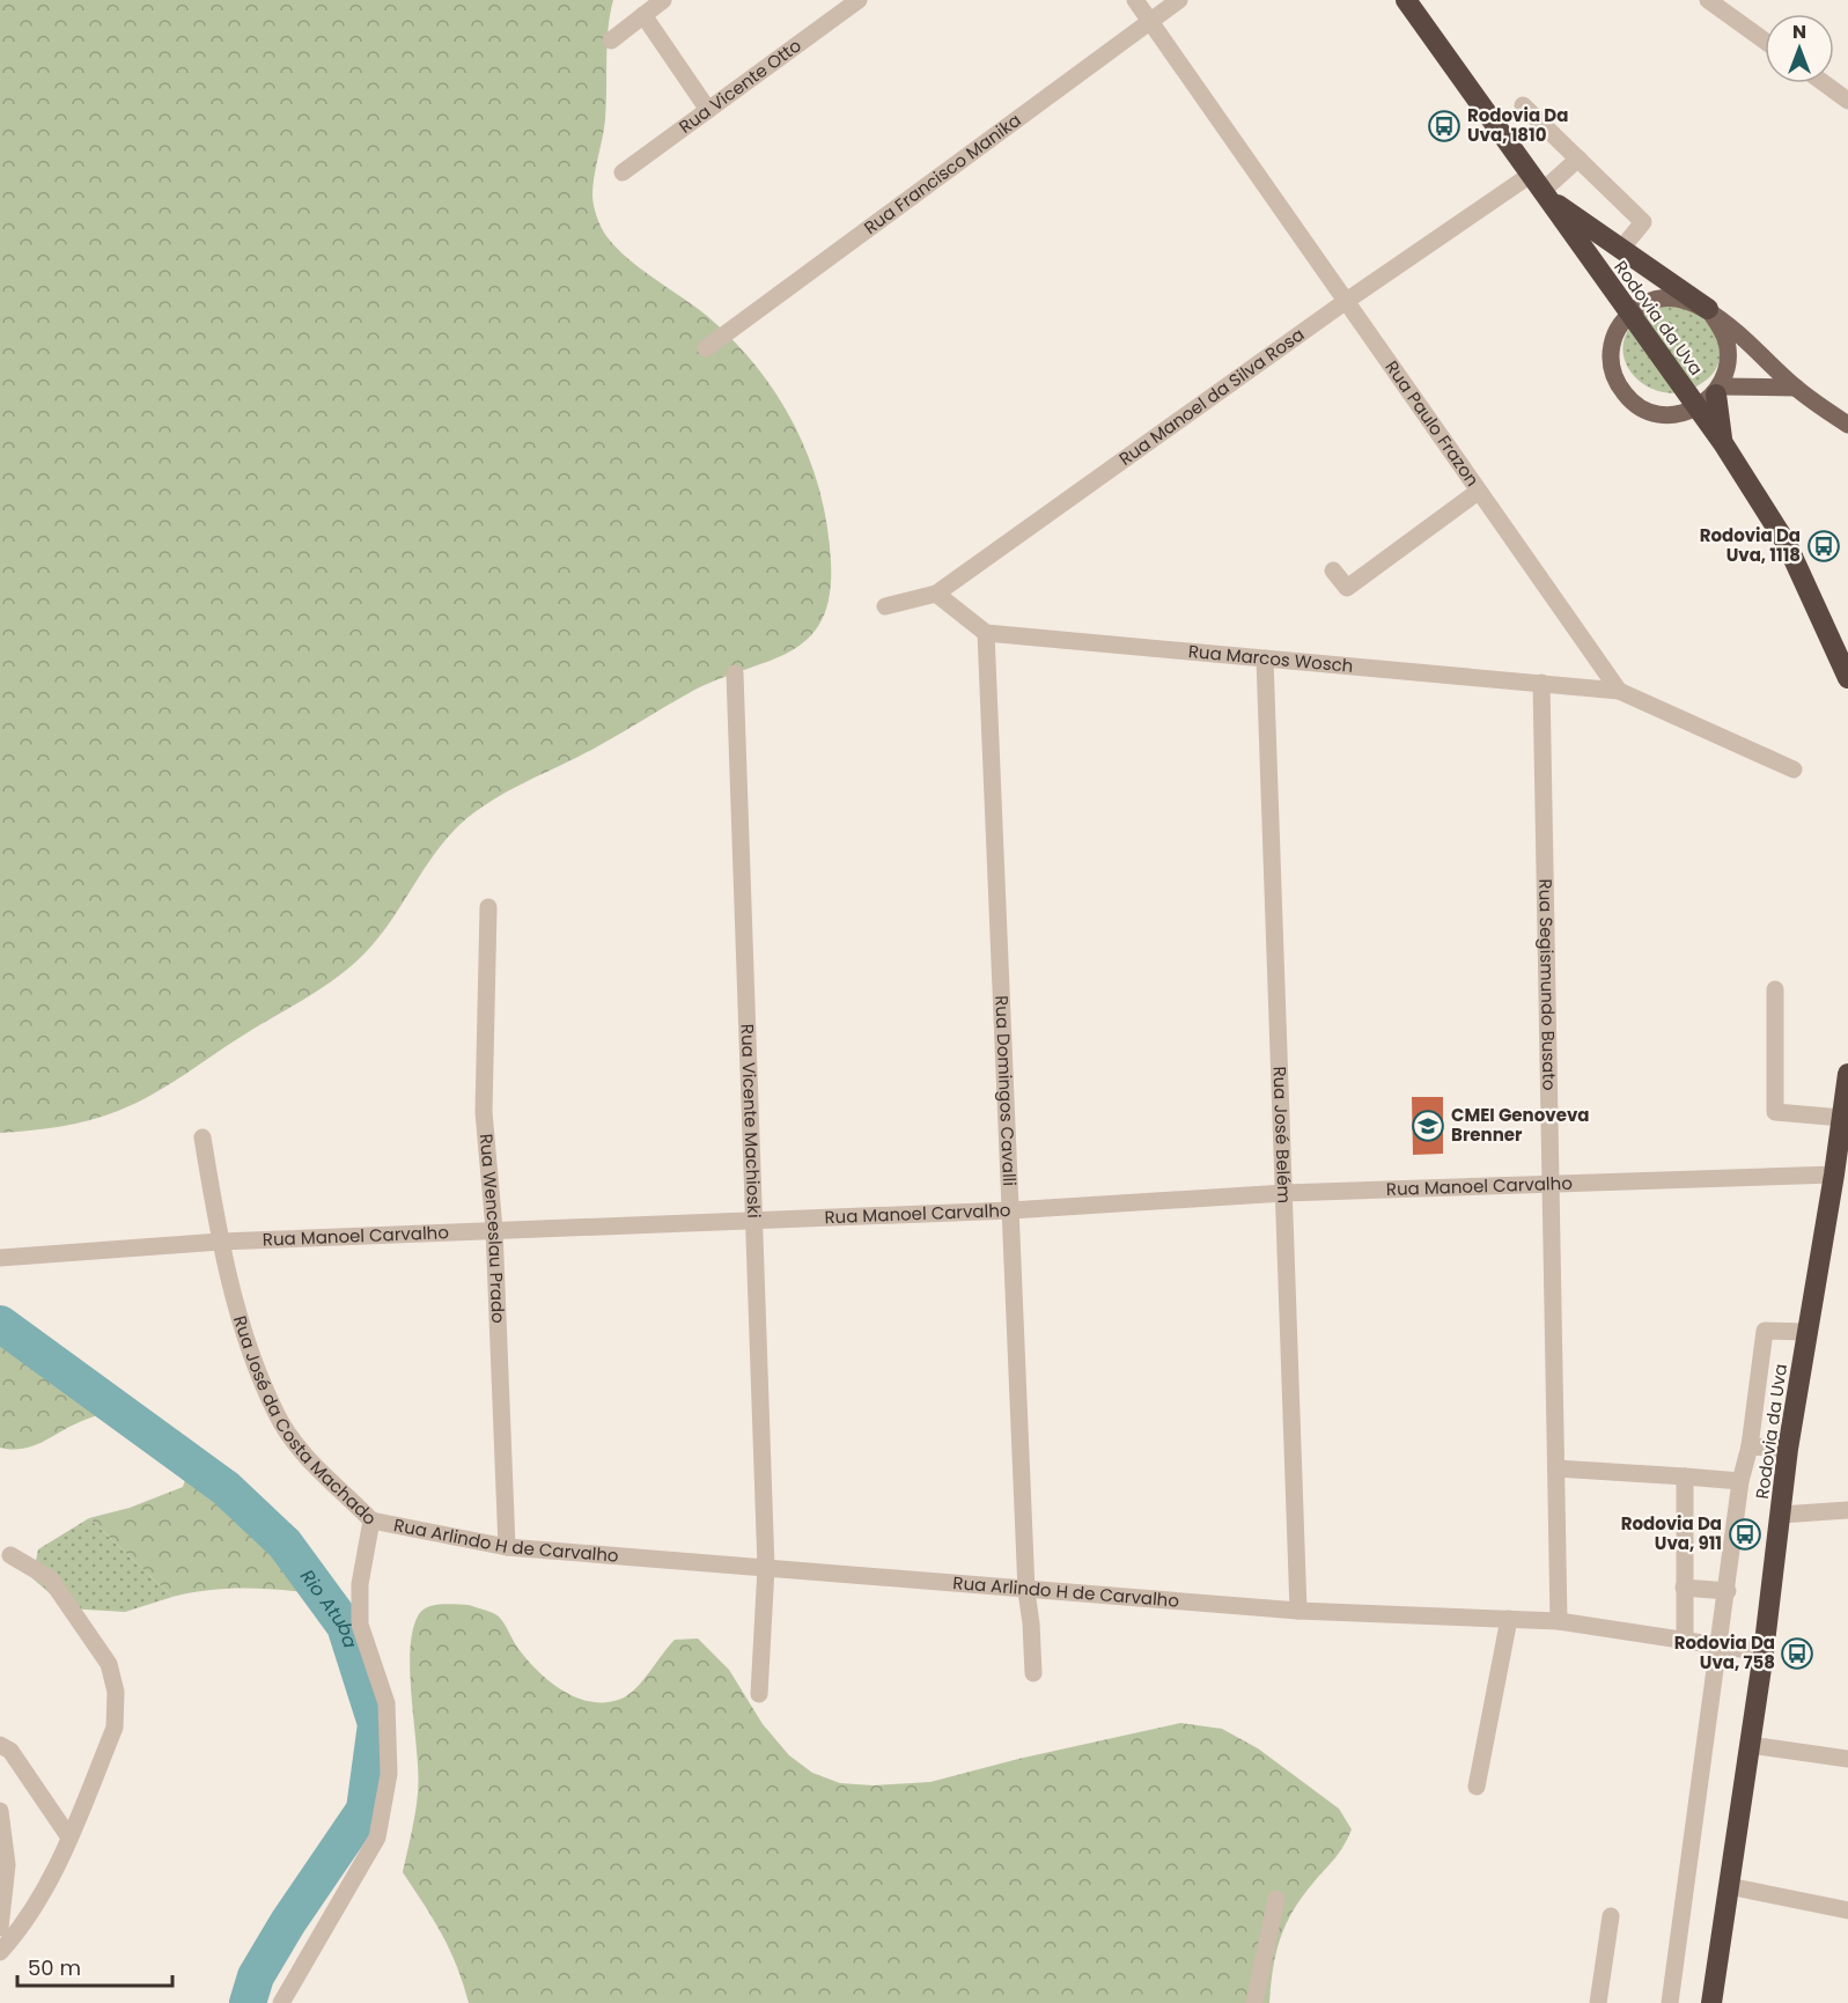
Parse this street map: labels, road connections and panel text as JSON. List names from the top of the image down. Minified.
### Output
{"streets":{"highway":["Rodovia da Uva"],"street":["Rua Vicente Otto","Rua Francisco Manika","Rua Manoel da Silva Rosa","Rua Paulo Frazon","Rua Marcos Wosch","Rua Segismundo Busato","Rua Domingos Cavalli","Rua Vicente Machioski","Rua José Belém","Rua Manoel Carvalho","Rua Wenceslau Prado","Rua José da Costa Machado","Rua Arlindo H de Carvalho"]},"crossings":[["Rua Francisco Manika","Rua Paulo Frazon"],["Rodovia da Uva","Rua Manoel da Silva Rosa"],["Rodovia da Uva","Rua Manoel Carvalho"],["Rodovia da Uva","Rua Arlindo H de Carvalho"],["Rua Manoel da Silva Rosa","Rua Paulo Frazon"],["Rua Paulo Frazon","Rua Marcos Wosch"],["Rua Marcos Wosch","Rua Segismundo Busato"],["Rua Marcos Wosch","Rua Domingos Cavalli"],["Rua Marcos Wosch","Rua José Belém"],["Rua Segismundo Busato","Rua Manoel Carvalho"],["Rua Segismundo Busato","Rua Arlindo H de Carvalho"],["Rua Domingos Cavalli","Rua Manoel Carvalho"],["Rua Domingos Cavalli","Rua Arlindo H de Carvalho"],["Rua Vicente Machioski","Rua Manoel Carvalho"],["Rua Vicente Machioski","Rua Arlindo H de Carvalho"],["Rua José Belém","Rua Manoel Carvalho"],["Rua José Belém","Rua Arlindo H de Carvalho"],["Rua Manoel Carvalho","Rua Wenceslau Prado"],["Rua Manoel Carvalho","Rua José da Costa Machado"],["Rua Wenceslau Prado","Rua Arlindo H de Carvalho"],["Rua José da Costa Machado","Rua Arlindo H de Carvalho"]],"water":["Rio Atuba"],"places":{"bus stop":["Rodovia Da Uva, 1810","Rodovia Da Uva, 1118","Rodovia Da Uva, 911","Rodovia Da Uva, 758"],"school or university":["CMEI Genoveva Brenner"]},"scale_bar":"50 m","north":"top"}
